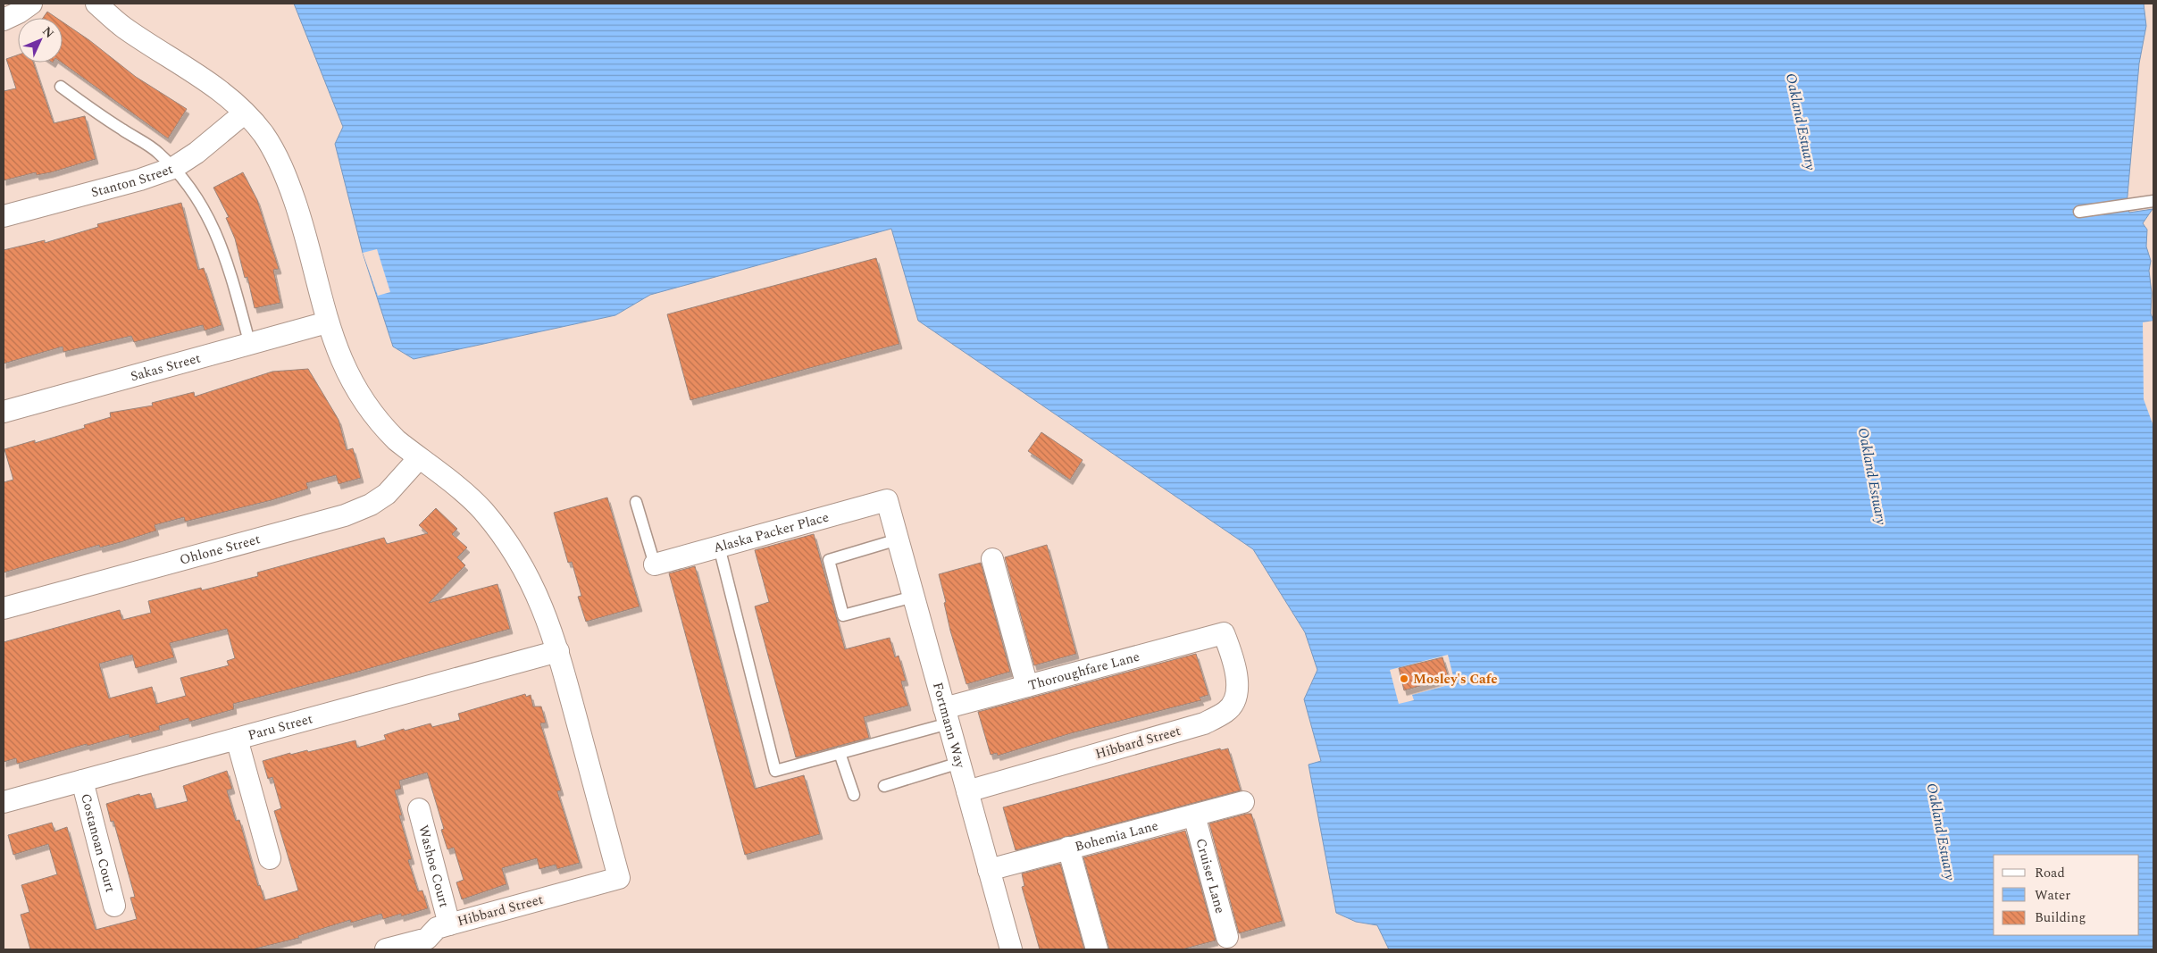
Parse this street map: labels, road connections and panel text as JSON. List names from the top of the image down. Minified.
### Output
{"streets":{"street":["Stanton Street","Sakas Street","Alaska Packer Place","Ohlone Street","Thoroughfare Lane","Fortmann Way","Paru Street","Hibbard Street","Bohemia Lane","Costanoan Court","Washoe Court","Cruiser Lane"]},"crossings":[["Alaska Packer Place","Fortmann Way"],["Thoroughfare Lane","Fortmann Way"],["Thoroughfare Lane","Hibbard Street"],["Fortmann Way","Hibbard Street"],["Fortmann Way","Bohemia Lane"],["Paru Street","Hibbard Street"],["Paru Street","Costanoan Court"],["Hibbard Street","Washoe Court"],["Bohemia Lane","Cruiser Lane"]],"water":["Oakland Estuary"],"places":["Mosley's Cafe"],"legend":["Road","Water","Building"],"north":"top right"}
